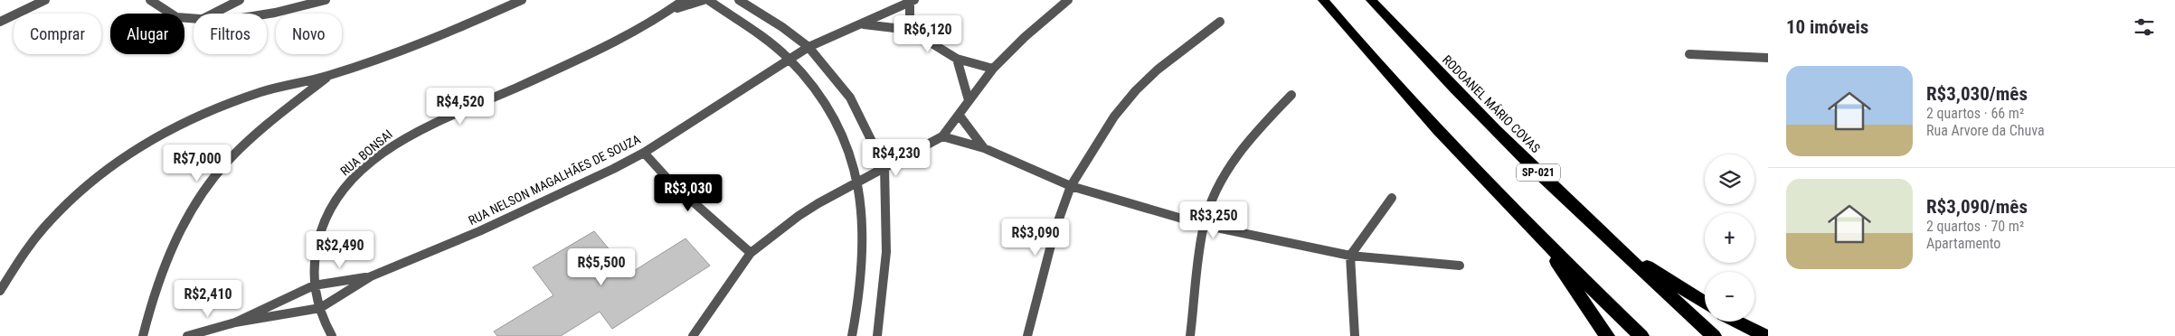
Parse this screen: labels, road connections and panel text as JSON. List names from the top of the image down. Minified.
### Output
{"streets":{"highway":["RODOANEL MÁRIO COVAS","SP-021"],"street":["RUA BONSAI","RUA NELSON MAGALHÃES DE SOUZA"]},"crossings":[["RUA BONSAI","RUA NELSON MAGALHÃES DE SOUZA"]],"page":{"heading":"10 imóveis","chip":["Comprar","Alugar","Filtros","Novo"],"price":["R$6,120","R$4,520","R$4,230","R$7,000","R$3,030","R$3,250","R$3,090","R$2,490","R$5,500","R$2,410"],"list":[{"name":"R$3,030/mês","note":"2 quartos · 66 m² · Rua Arvore da Chuva"},{"name":"R$3,090/mês","note":"2 quartos · 70 m² · Apartamento"}],"map_buttons":["+","−"]}}
